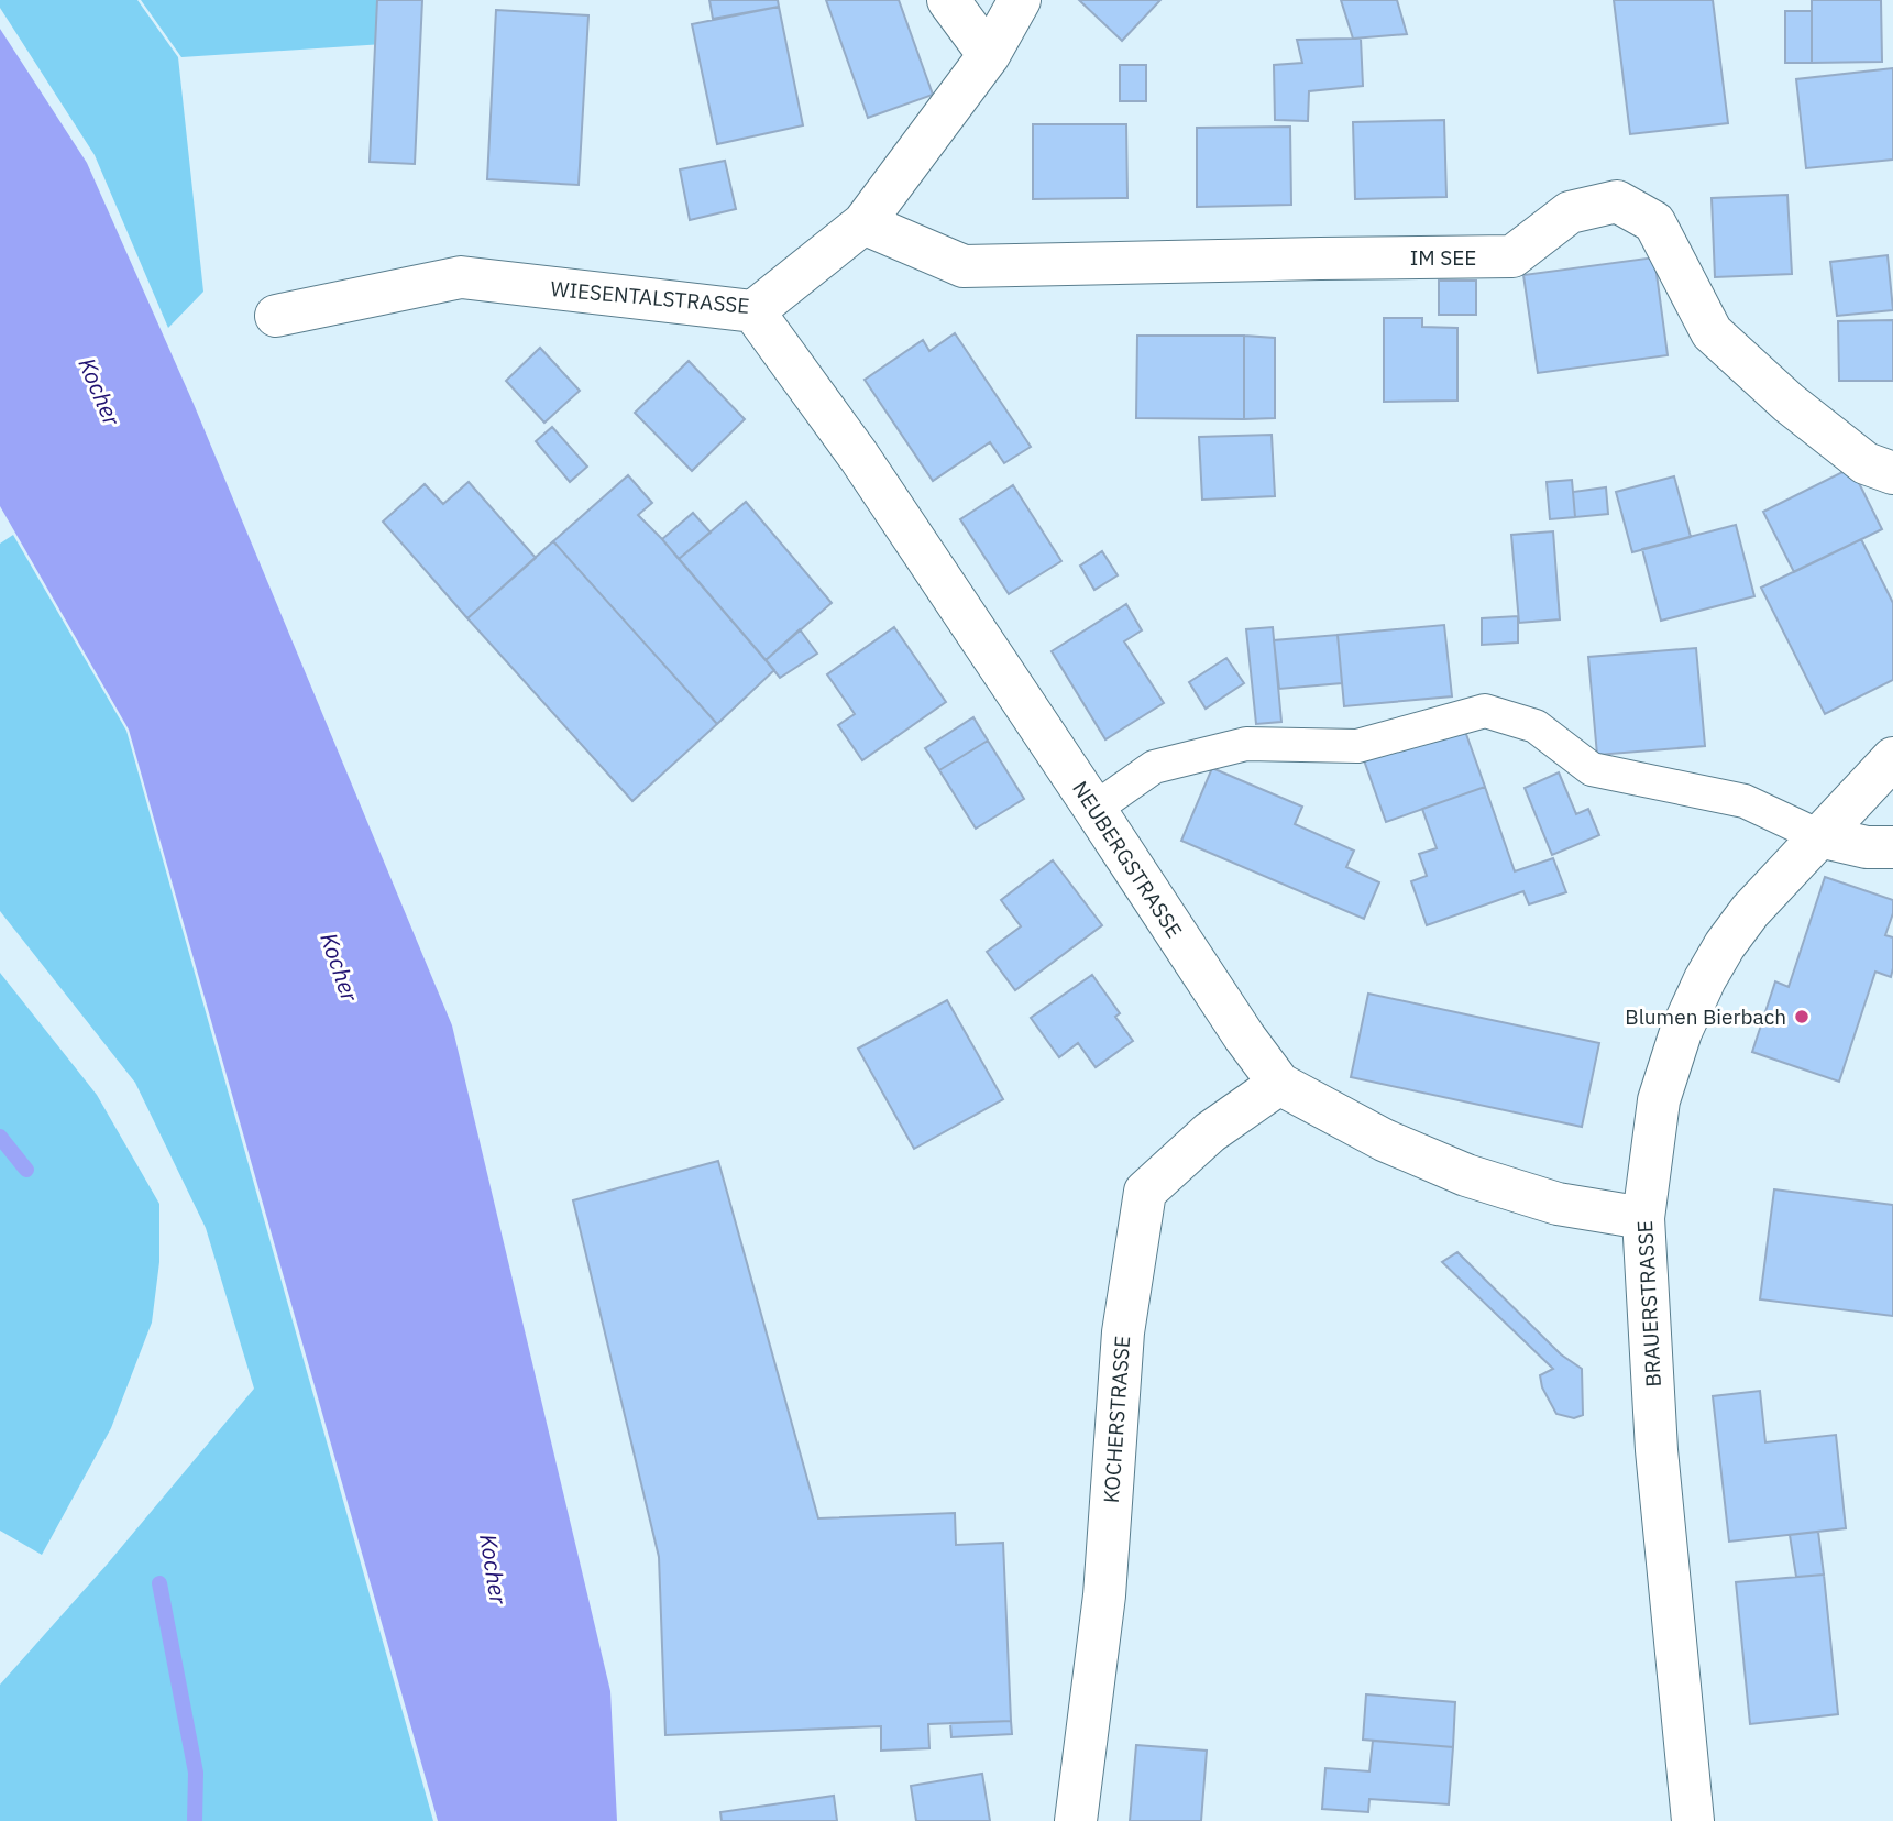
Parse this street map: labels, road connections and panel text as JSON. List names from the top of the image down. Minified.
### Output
{"streets":{"street":["IM SEE","WIESENTALSTRASSE","NEUBERGSTRASSE","BRAUERSTRASSE","KOCHERSTRASSE"]},"crossings":[["IM SEE","WIESENTALSTRASSE"],["WIESENTALSTRASSE","NEUBERGSTRASSE"],["NEUBERGSTRASSE","BRAUERSTRASSE"],["NEUBERGSTRASSE","KOCHERSTRASSE"]],"water":["Kocher"],"places":["Blumen Bierbach"]}
